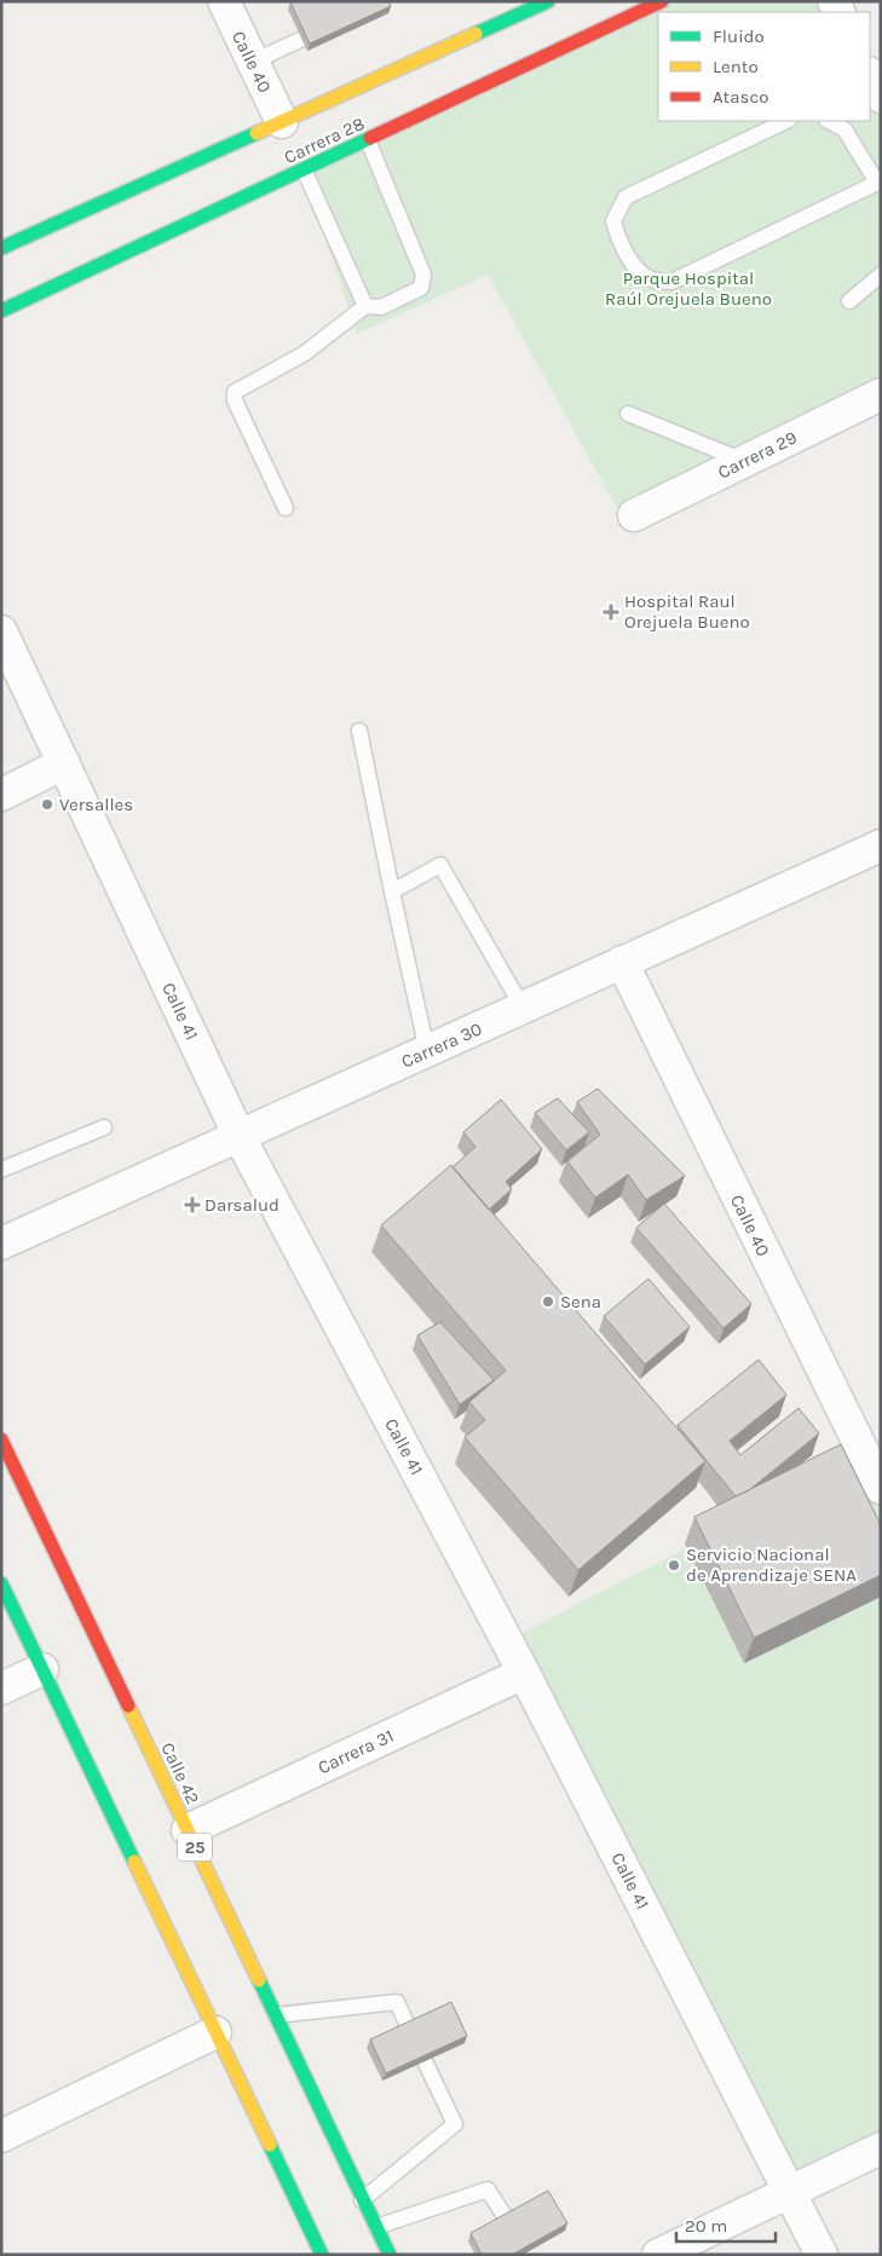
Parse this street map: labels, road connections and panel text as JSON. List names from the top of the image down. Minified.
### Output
{"streets":{"main road":["Carrera 28","Calle 42","25"],"street":["Calle 40","Carrera 29","Calle 41","Carrera 30","Carrera 31"]},"crossings":[["Calle 40","Carrera 28"],["Calle 40","Carrera 30"],["Calle 41","Carrera 30"],["Calle 41","Carrera 31"],["Carrera 31","Calle 42"]],"parks":["Parque Hospital Raúl Orejuela Bueno"],"places":{"health":["Hospital Raul Orejuela Bueno","Darsalud"],"other":["Versalles","Sena","Servicio Nacional de Aprendizaje SENA"]},"legend":["Fluido","Lento","Atasco"],"scale_bar":"20 m"}
